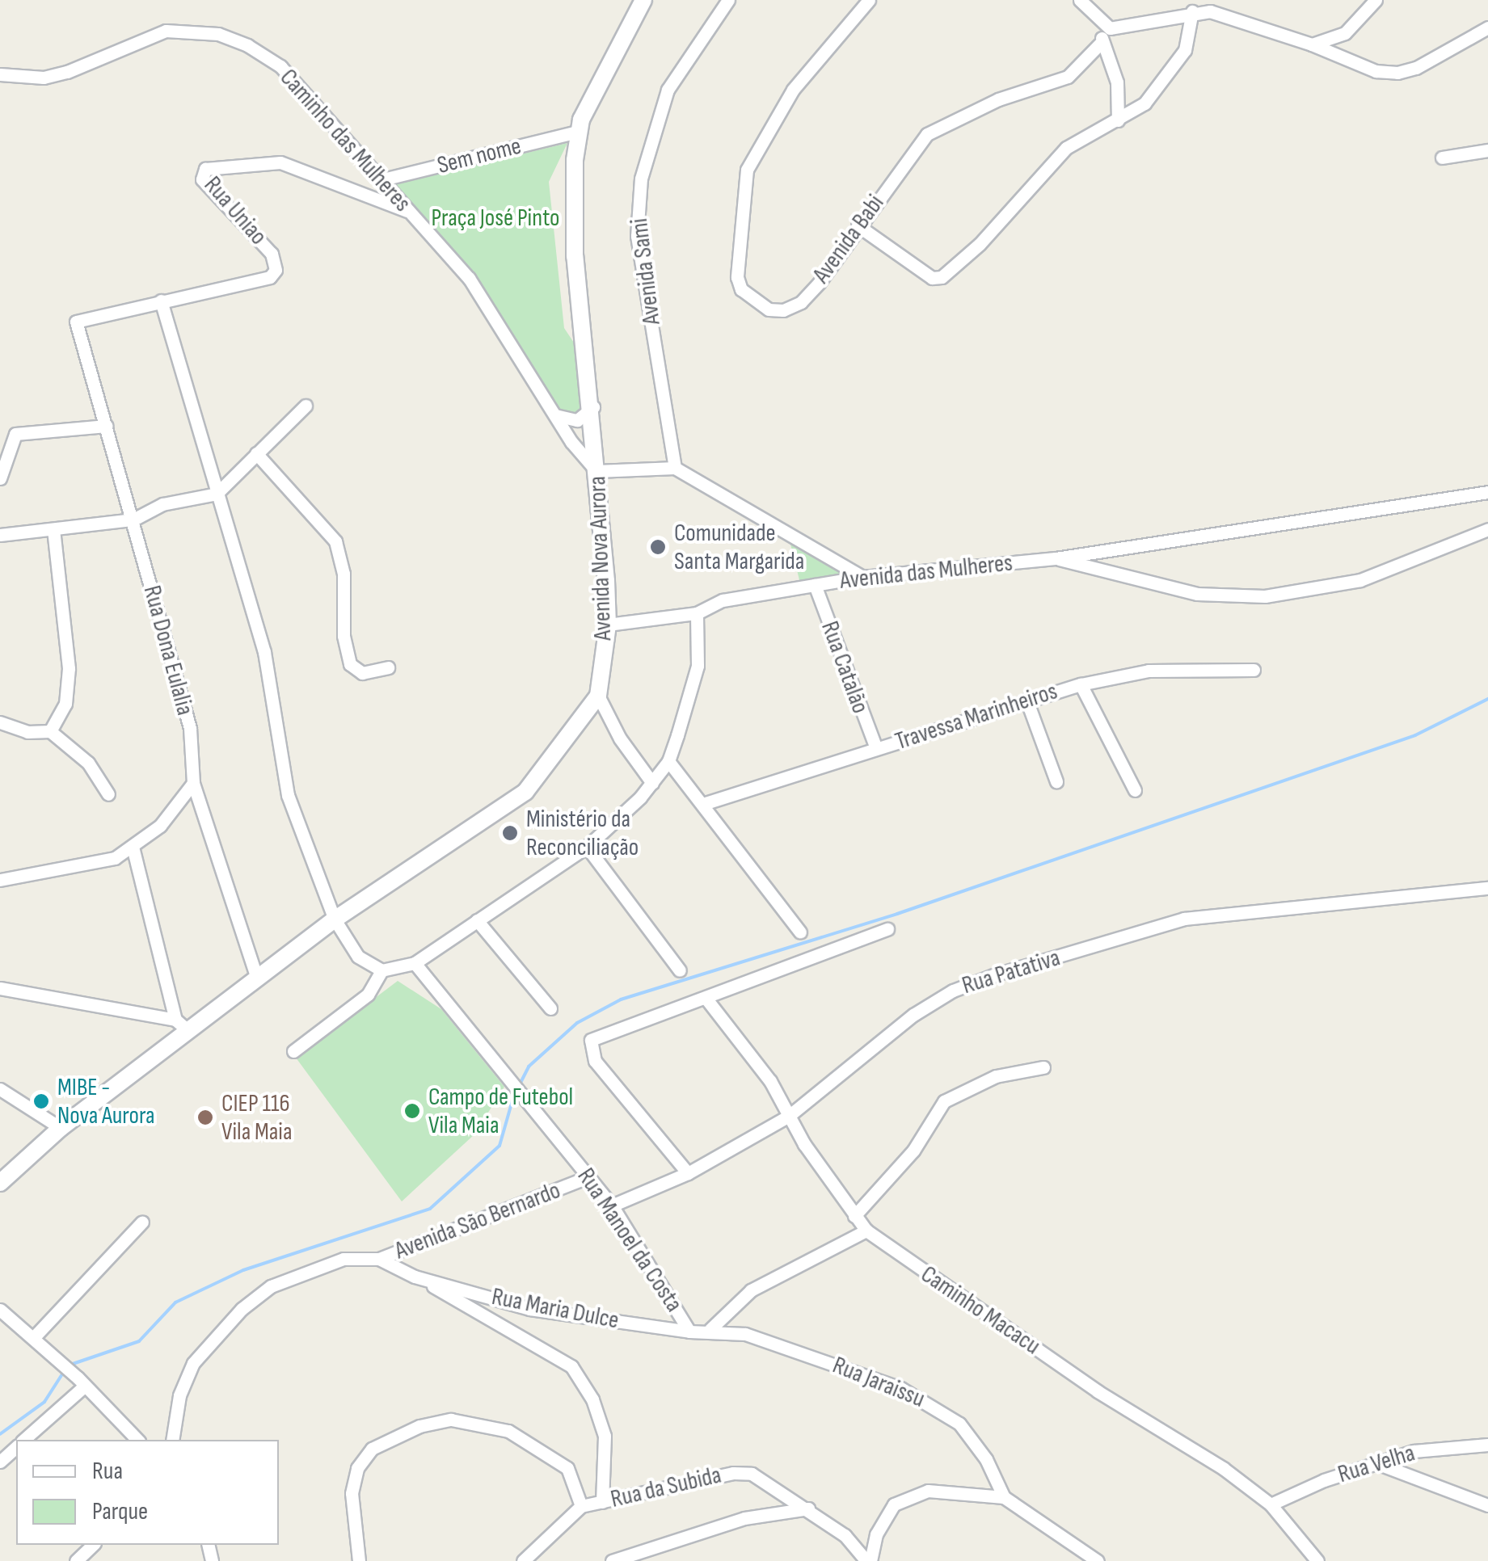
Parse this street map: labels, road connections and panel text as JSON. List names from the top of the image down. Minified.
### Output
{"streets":{"street":["Caminho das Mulheres","Sem nome","Rua Uniao","Avenida Babi","Avenida Sami","Avenida Nova Aurora","Avenida das Mulheres","Rua Dona Eulalia","Rua Catalão","Travessa Marinheiros","Rua Patativa","Avenida São Bernardo","Rua Manoel da Costa","Rua Maria Dulce","Caminho Macacu","Rua Jaraissu","Rua Velha","Rua da Subida"]},"crossings":[["Caminho das Mulheres","Sem nome"],["Caminho das Mulheres","Rua Uniao"],["Caminho das Mulheres","Avenida Nova Aurora"],["Sem nome","Avenida Nova Aurora"],["Rua Uniao","Rua Dona Eulalia"],["Avenida Nova Aurora","Avenida das Mulheres"],["Avenida Nova Aurora","Rua Dona Eulalia"],["Avenida das Mulheres","Rua Catalão"],["Rua Catalão","Travessa Marinheiros"],["Rua Patativa","Rua Manoel da Costa"],["Rua Patativa","Caminho Macacu"],["Avenida São Bernardo","Rua Manoel da Costa"],["Avenida São Bernardo","Rua Maria Dulce"],["Rua Manoel da Costa","Rua Maria Dulce"],["Rua Manoel da Costa","Rua Jaraissu"],["Rua Maria Dulce","Rua Jaraissu"],["Caminho Macacu","Rua Velha"]],"parks":["Praça José Pinto"],"places":["Comunidade Santa Margarida","Ministério da Reconciliação","MIBE - Nova Aurora","Campo de Futebol Vila Maia","CIEP 116 Vila Maia"],"legend":["Rua","Parque"]}
